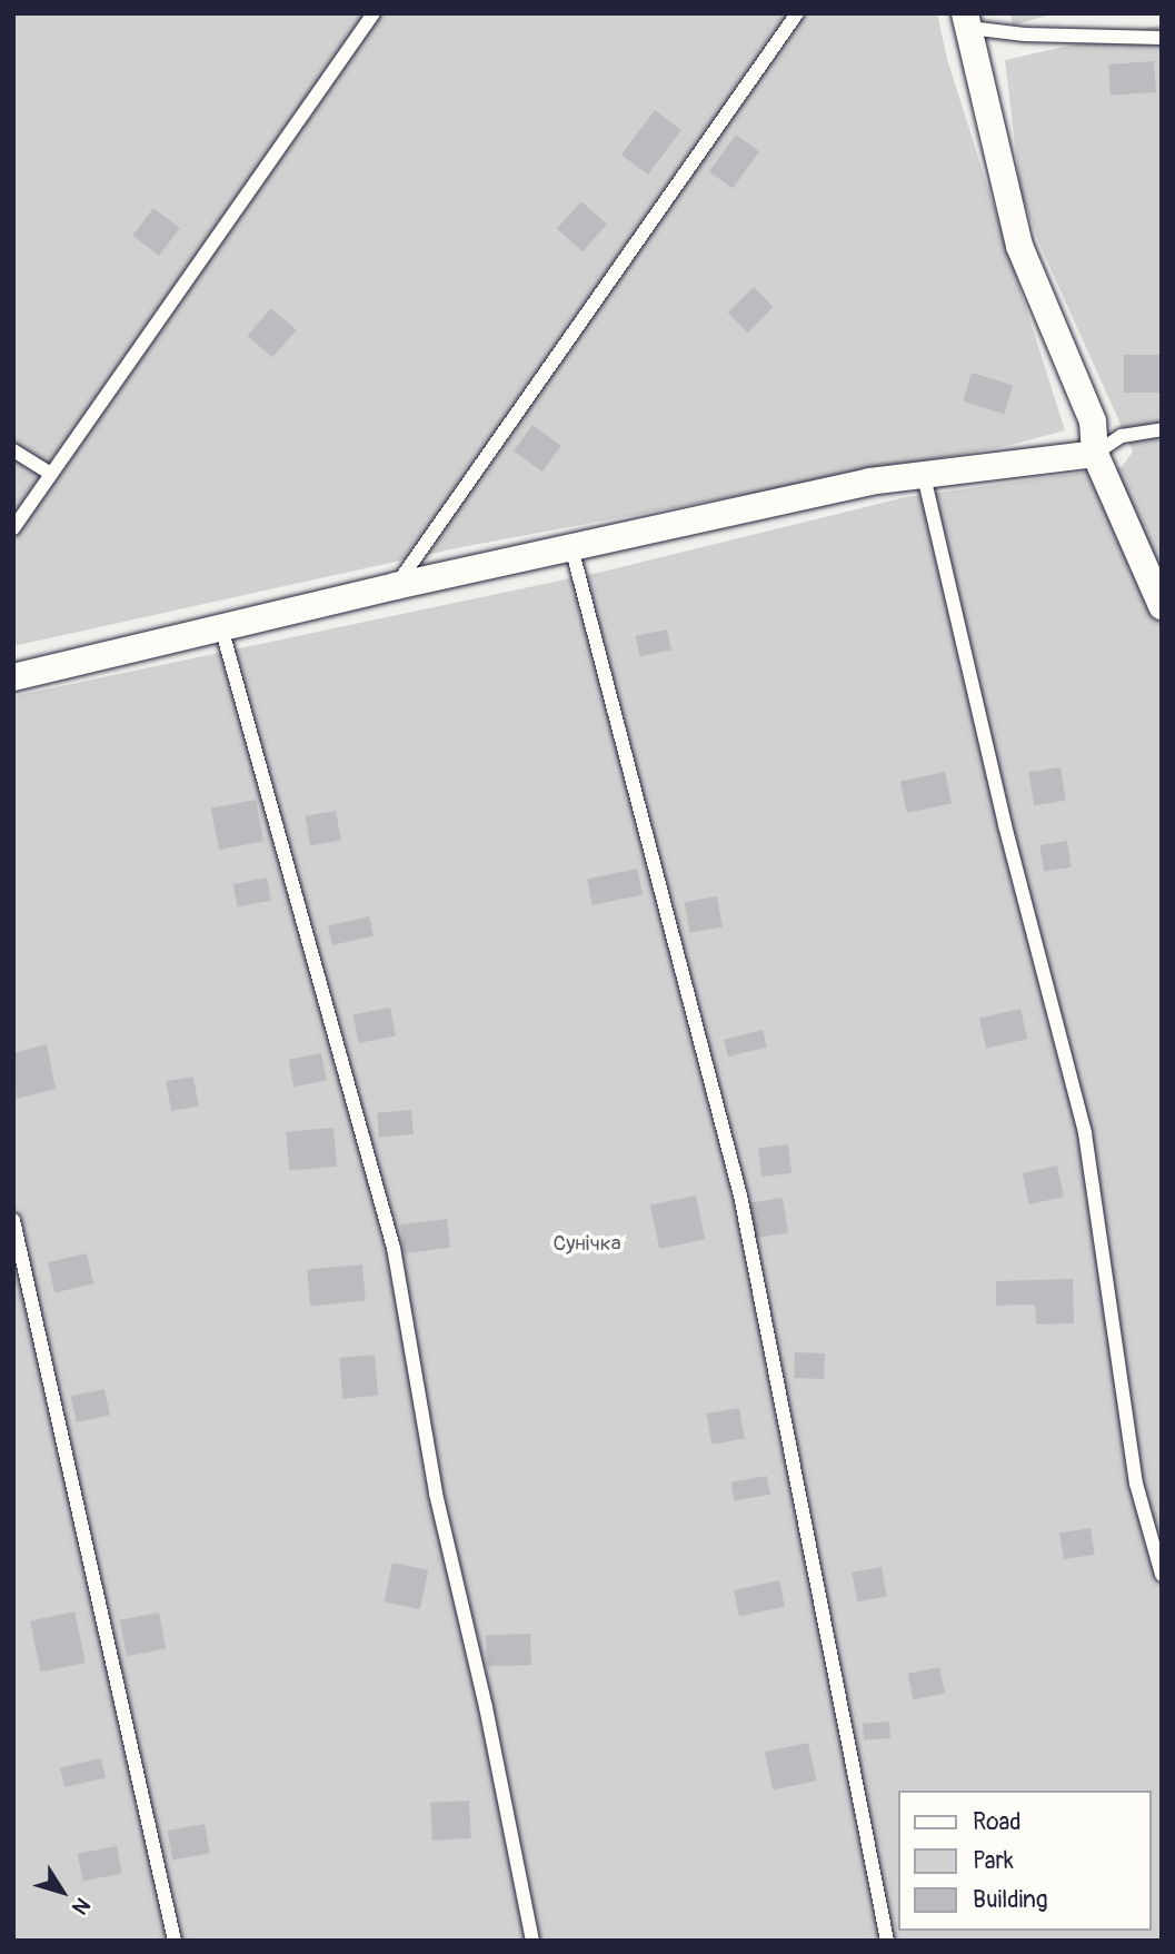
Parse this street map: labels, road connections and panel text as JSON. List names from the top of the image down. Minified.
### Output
{"parks":["Сунічка"],"legend":["Road","Park","Building"],"north":"bottom right"}
